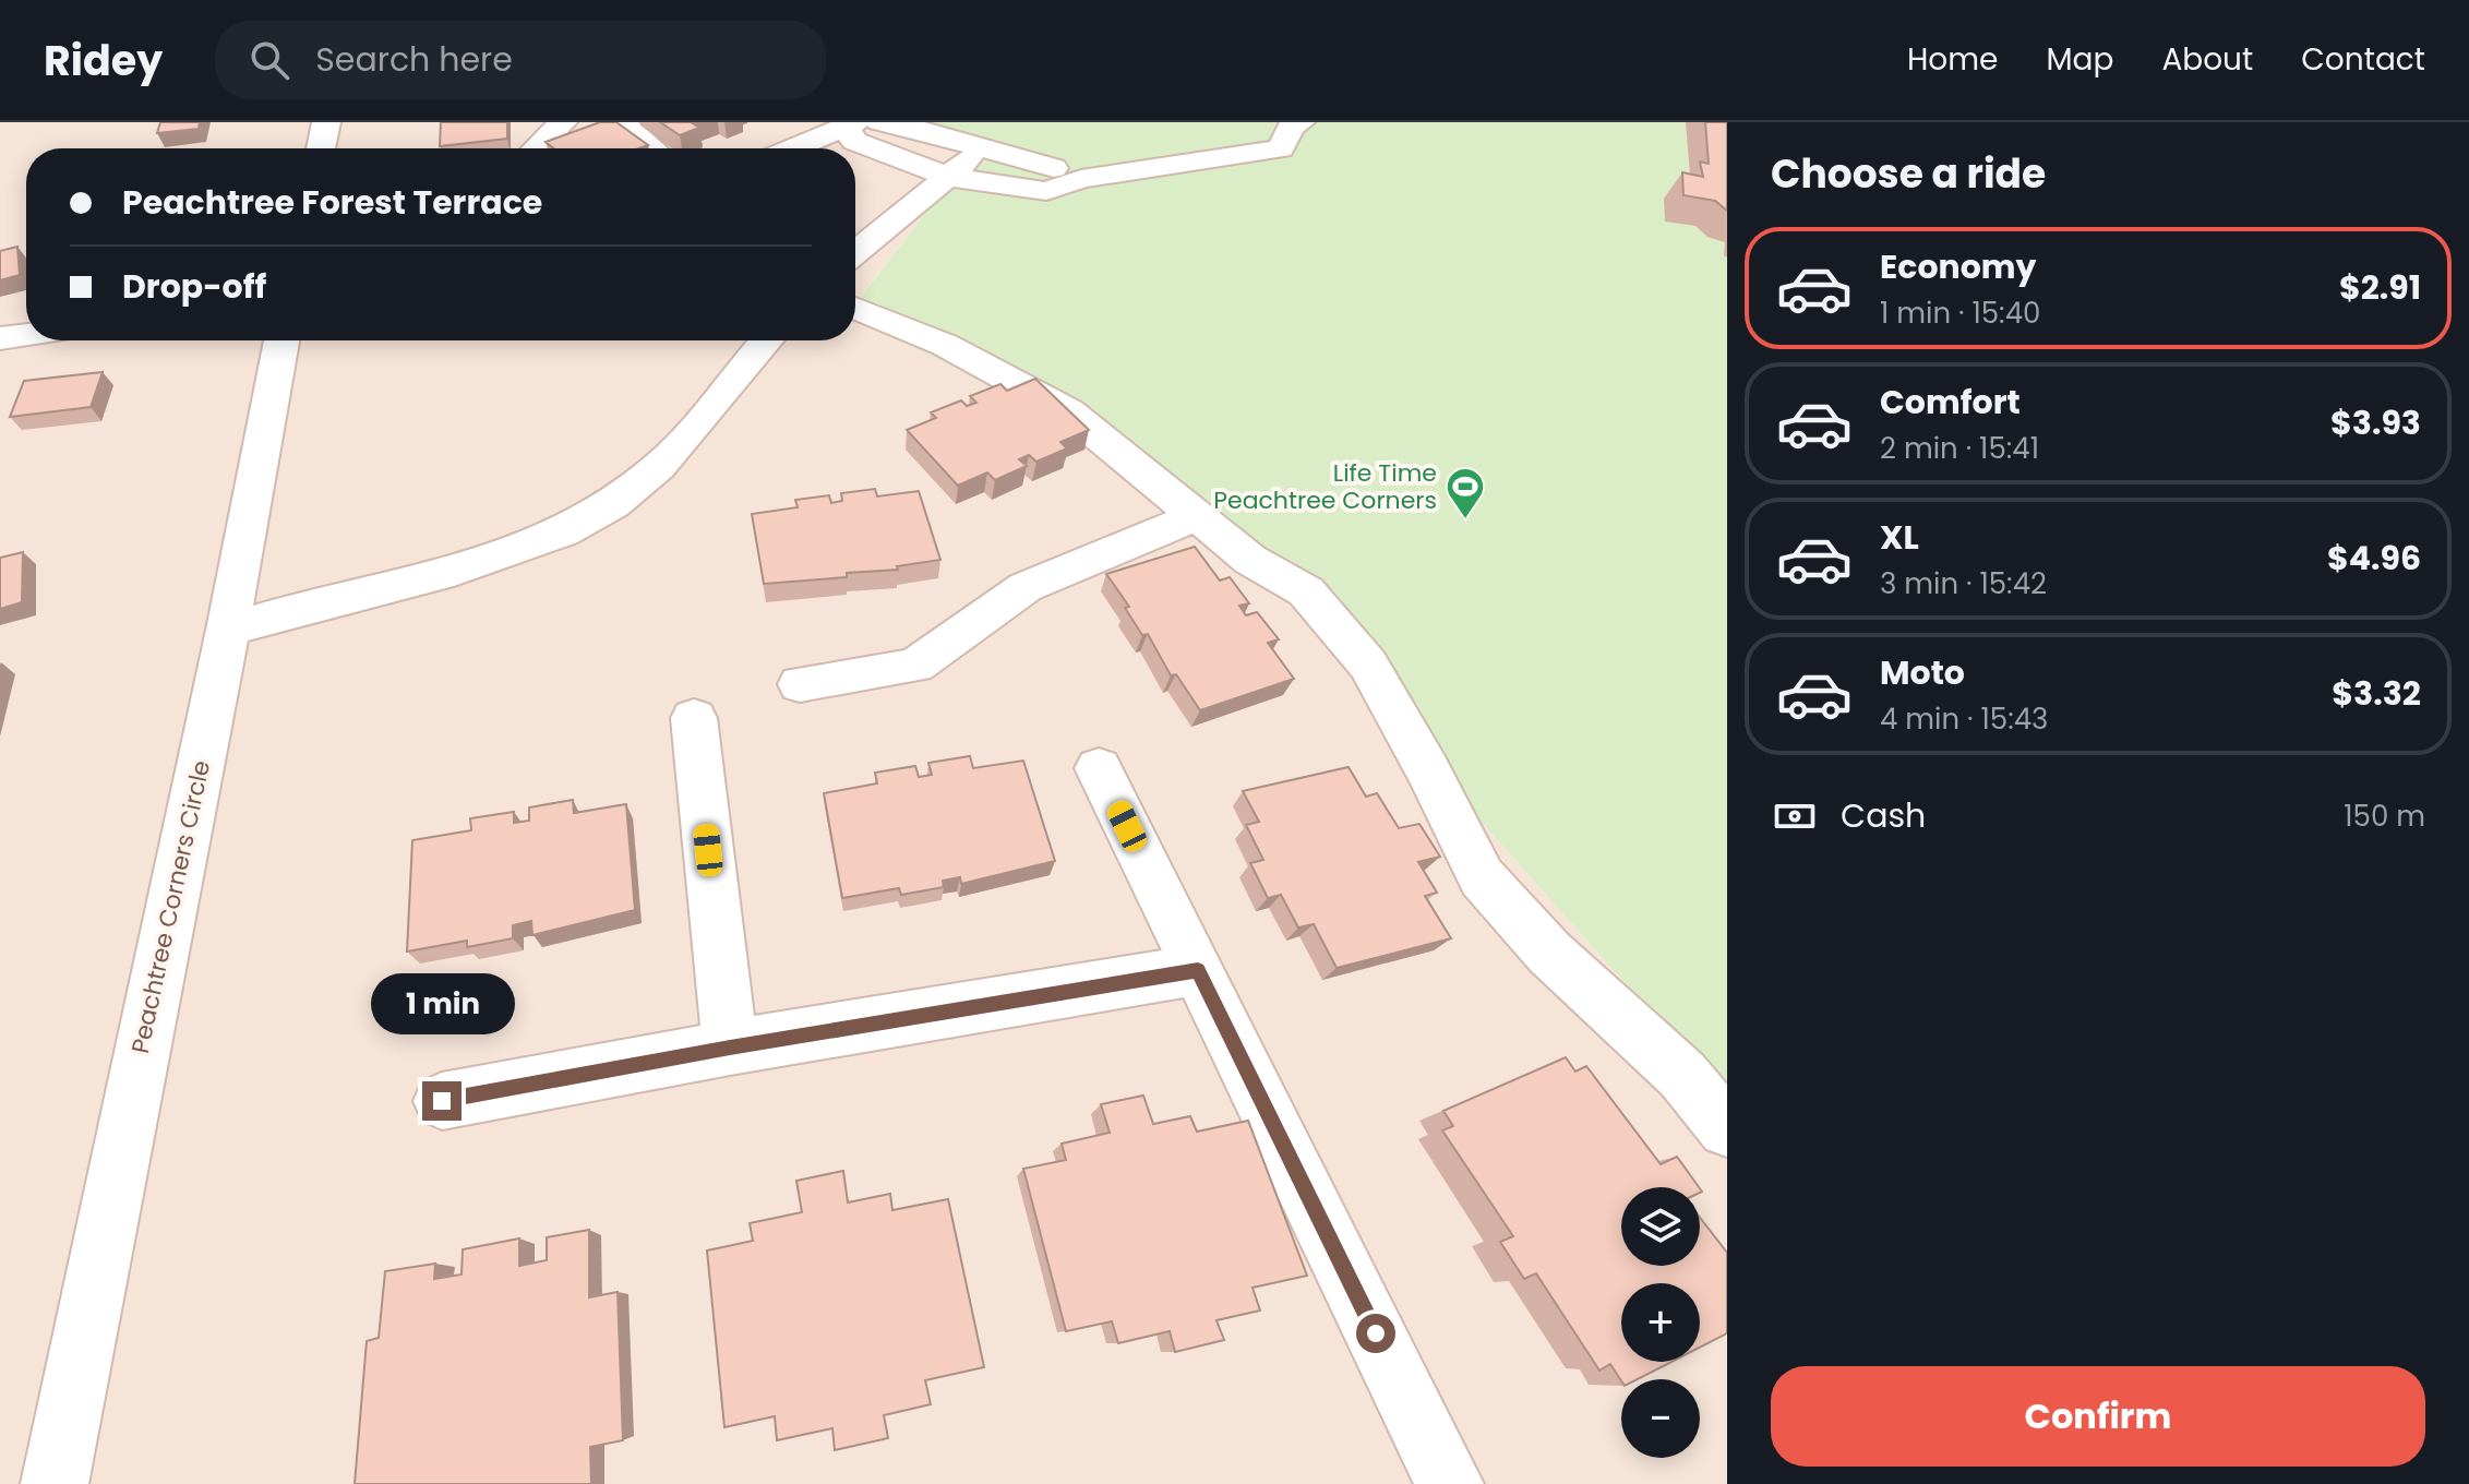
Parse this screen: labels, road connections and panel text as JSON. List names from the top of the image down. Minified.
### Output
{"streets":{"street":["Peachtree Corners Circle"]},"places":{"sports":["Life Time Peachtree Corners"]},"page":{"header":"Ridey","search":"Search here","nav":["Home","Map","About","Contact"],"heading":"Choose a ride","banner":["Peachtree Forest Terrace","Drop-off"],"list":[{"name":"Economy","note":"1 min · 15:40","value":"$2.91"},{"name":"Comfort","note":"2 min · 15:41","value":"$3.93"},{"name":"XL","note":"3 min · 15:42","value":"$4.96"},{"name":"Moto","note":"4 min · 15:43","value":"$3.32"}],"pay":["Cash","150 m"],"bubble":"1 min","map_buttons":["+","−"],"buttons":"Confirm"}}
